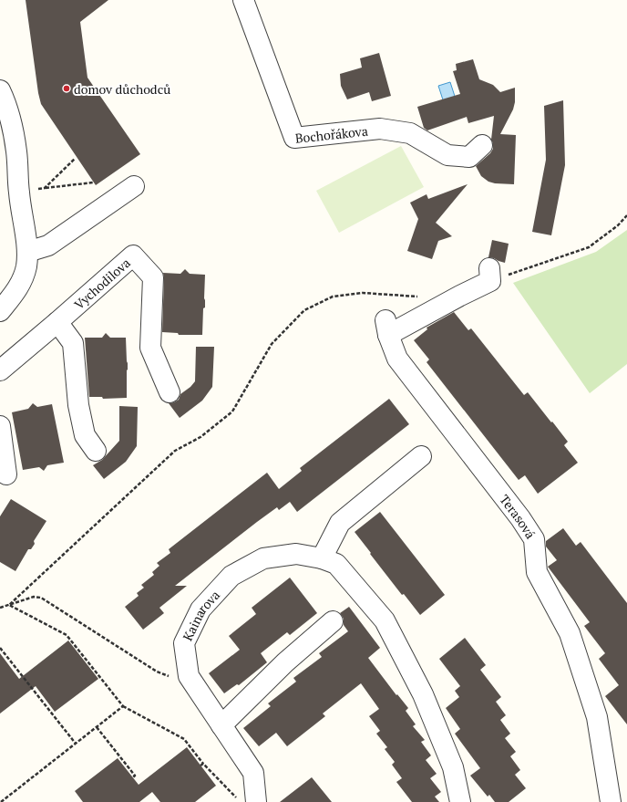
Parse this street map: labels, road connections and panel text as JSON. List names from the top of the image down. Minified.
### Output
{"streets":{"street":["Bochořákova","Vychodilova","Terasová","Kainarova"]},"places":["domov důchodců"]}
